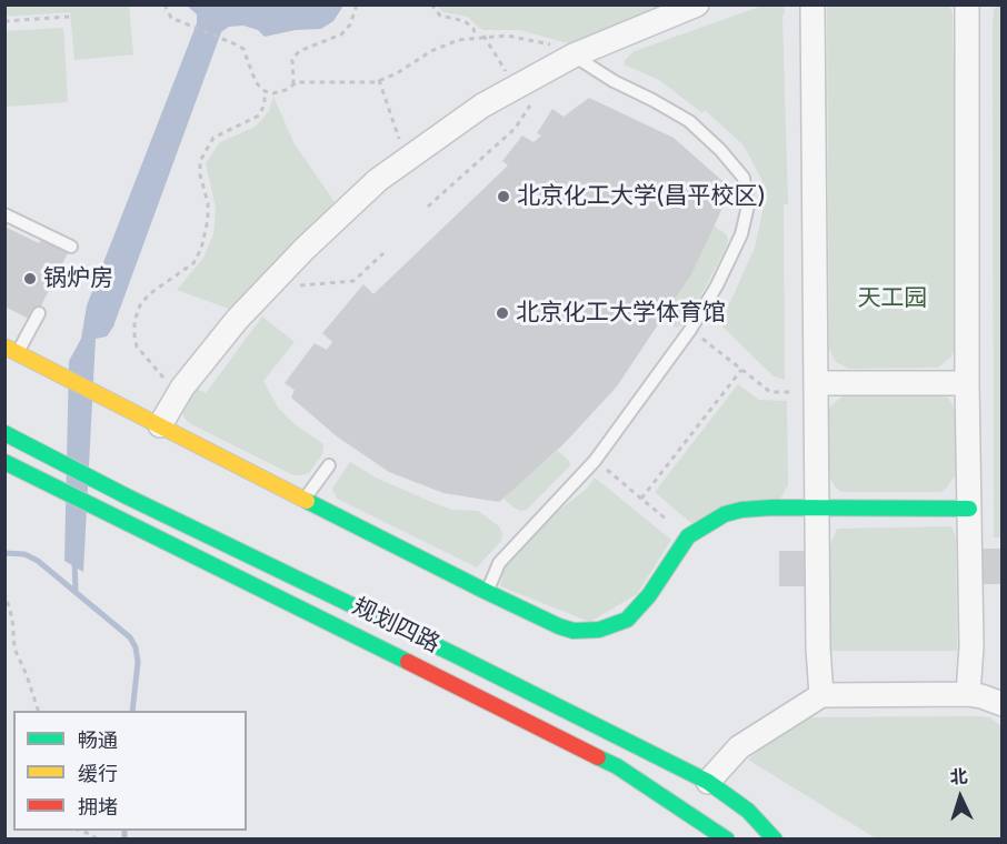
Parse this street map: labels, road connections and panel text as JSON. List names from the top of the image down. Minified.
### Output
{"streets":{"main road":["规划四路"]},"parks":["天工园"],"places":["北京化工大学(昌平校区)","锅炉房","北京化工大学体育馆"],"legend":["畅通","缓行","拥堵"],"north":"top"}
